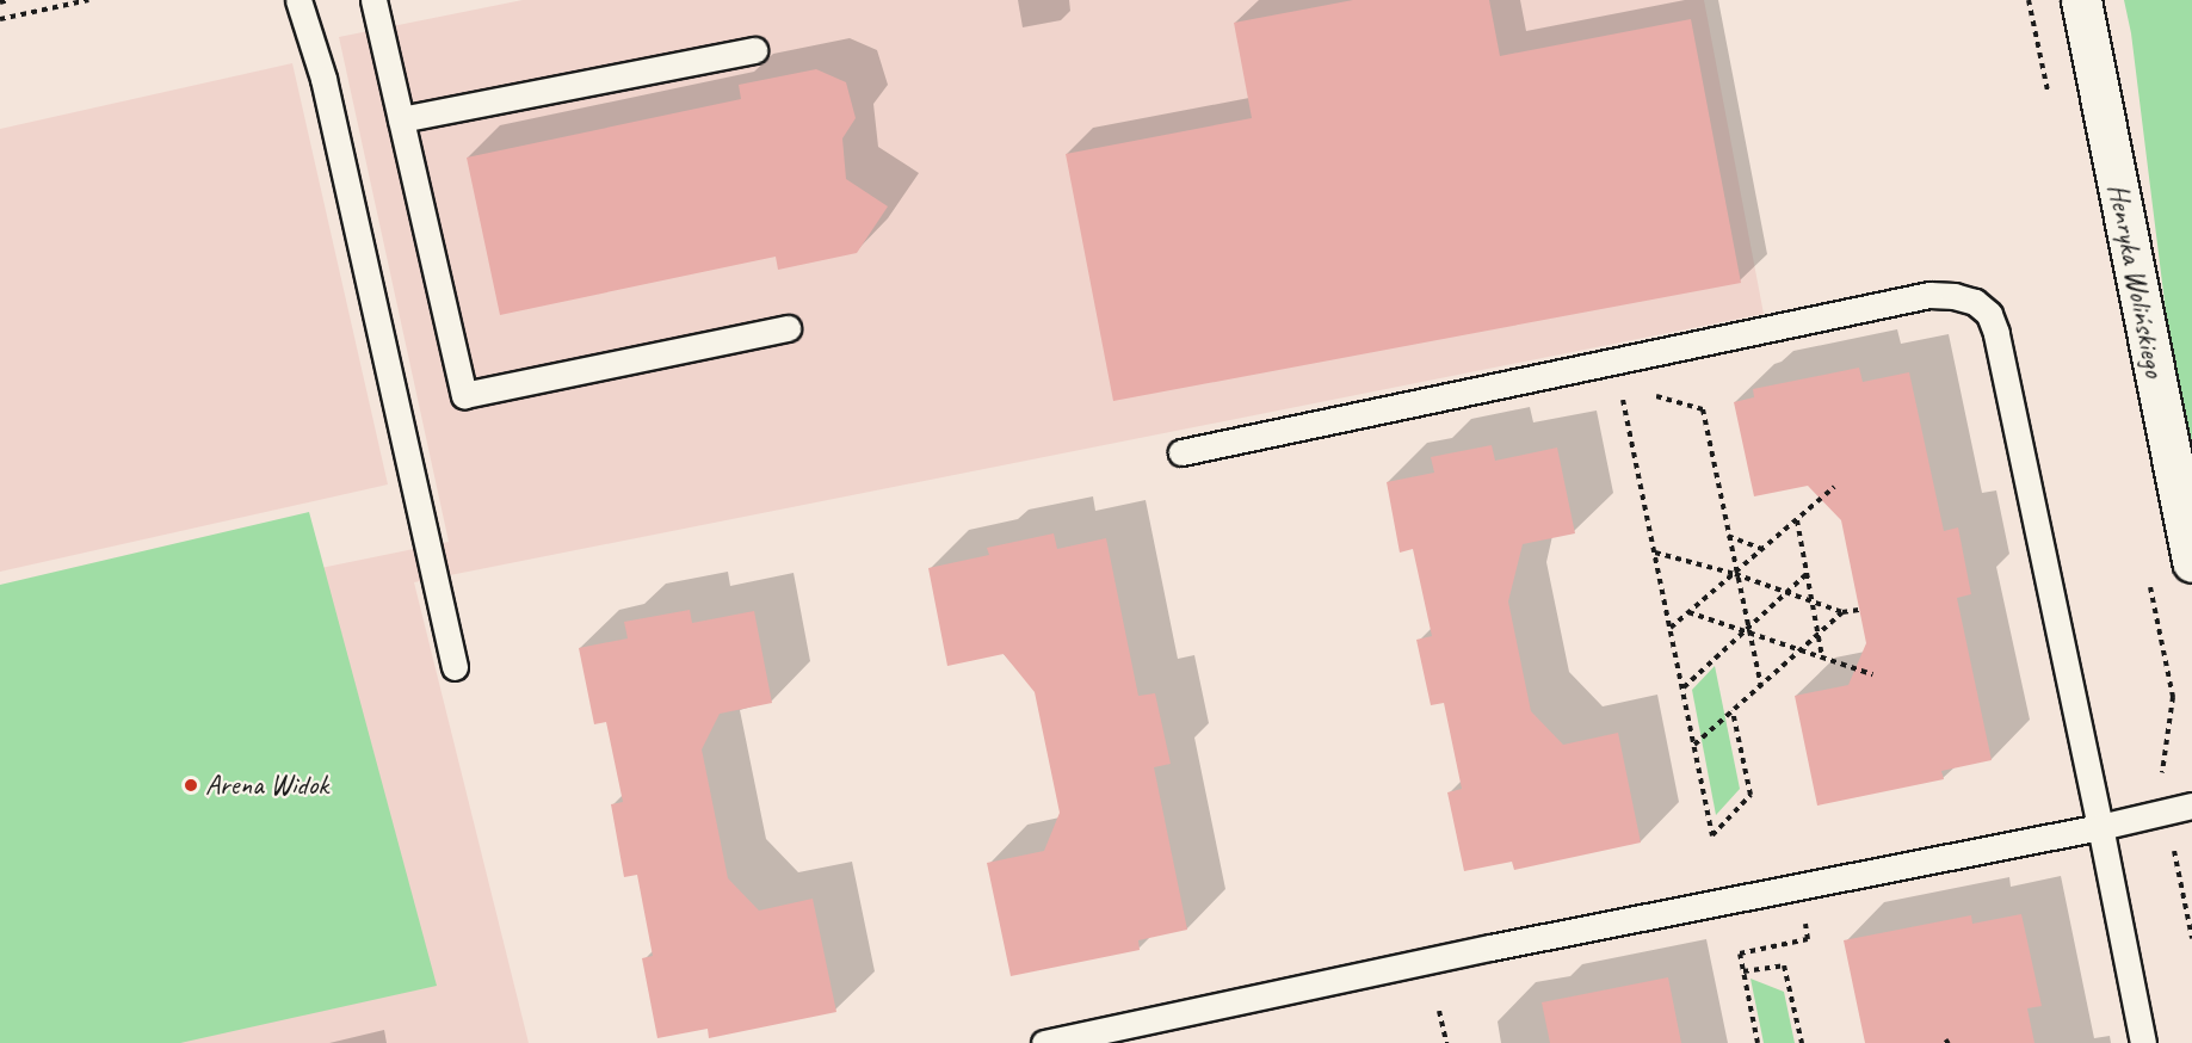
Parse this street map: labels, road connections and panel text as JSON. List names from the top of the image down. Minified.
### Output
{"streets":{"street":["Henryka Wolińskiego"]},"places":["Arena Widok"]}
